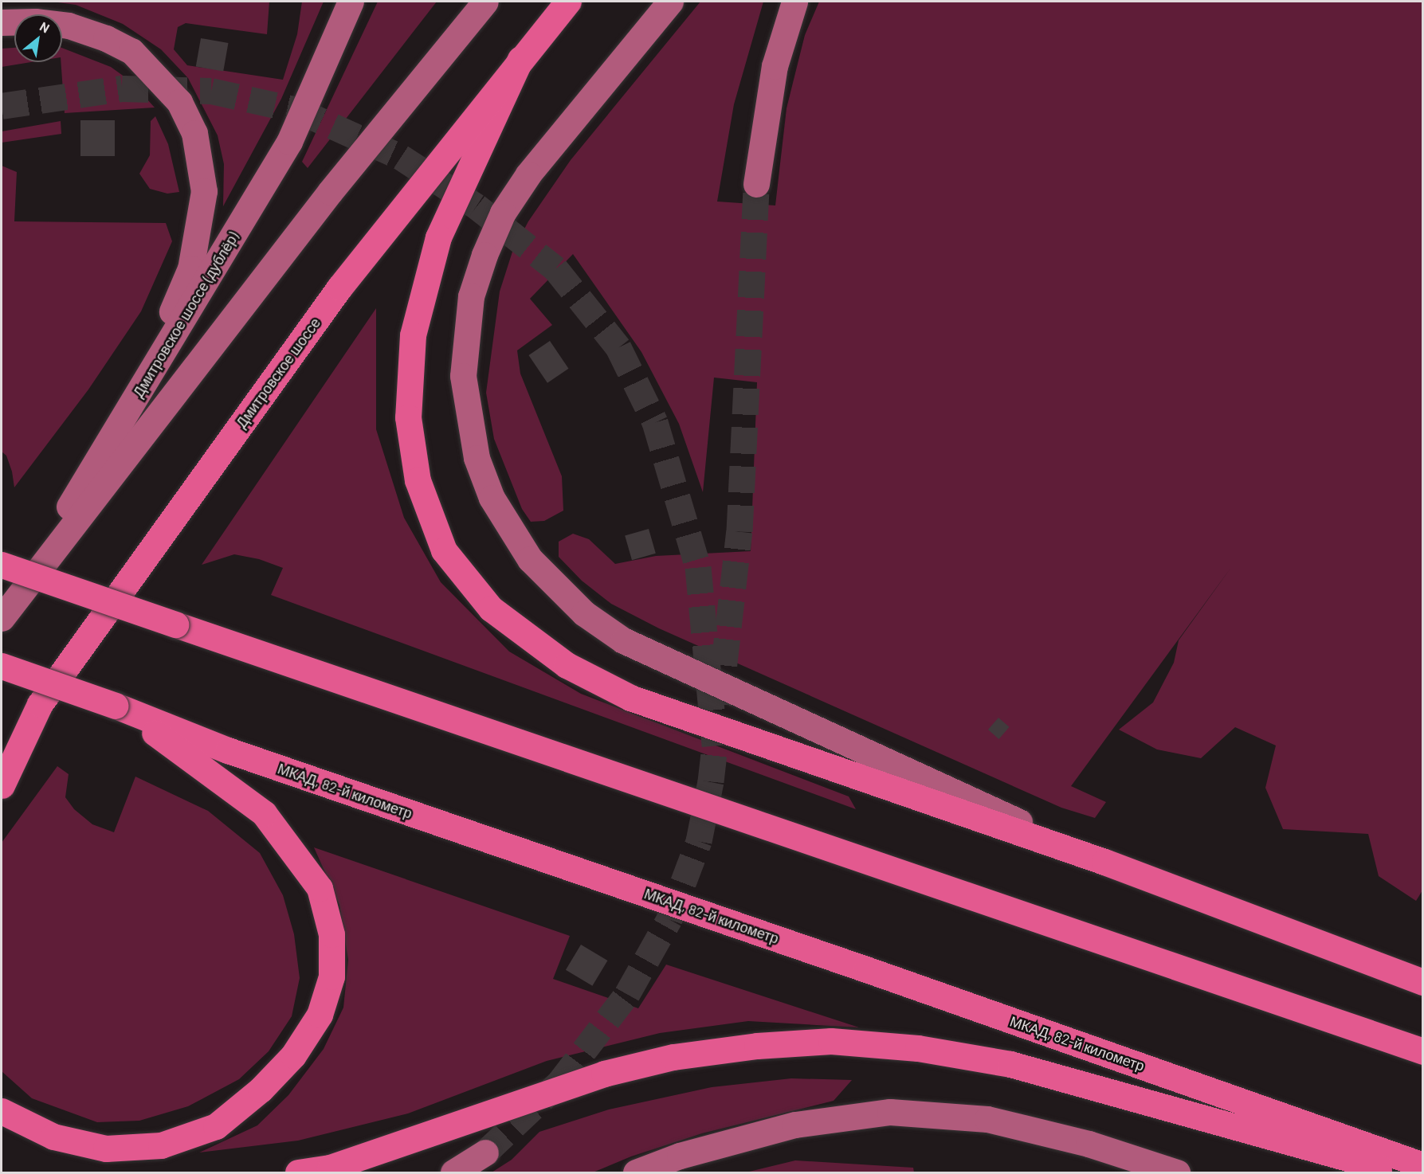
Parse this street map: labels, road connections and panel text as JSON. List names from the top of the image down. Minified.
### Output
{"streets":{"highway":["Дмитровское шоссе","МКАД, 82-й километр"],"main road":["Дмитровское шоссе (дублёр)"]},"north":"top right"}
